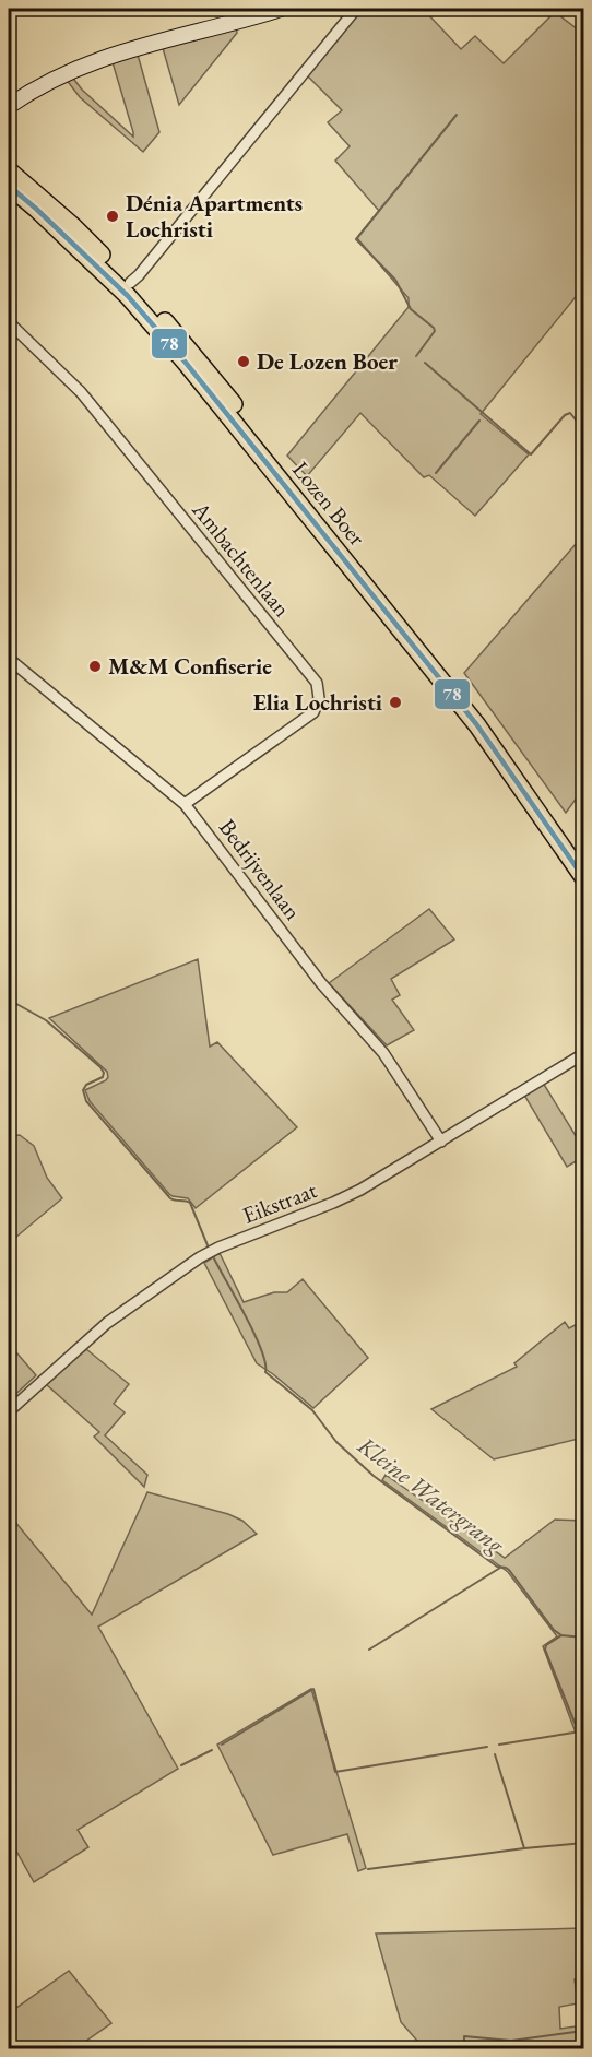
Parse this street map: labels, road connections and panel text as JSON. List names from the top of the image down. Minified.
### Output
{"streets":{"main road":["Lozen Boer"],"street":["Ambachtenlaan","Bedrijvenlaan","Eikstraat"]},"crossings":[["Ambachtenlaan","Bedrijvenlaan"],["Bedrijvenlaan","Eikstraat"]],"water":["Kleine Watergrang"],"places":["Dénia Apartments Lochristi","De Lozen Boer","M&M Confiserie","Elia Lochristi"],"lines":["transit line 78"]}
